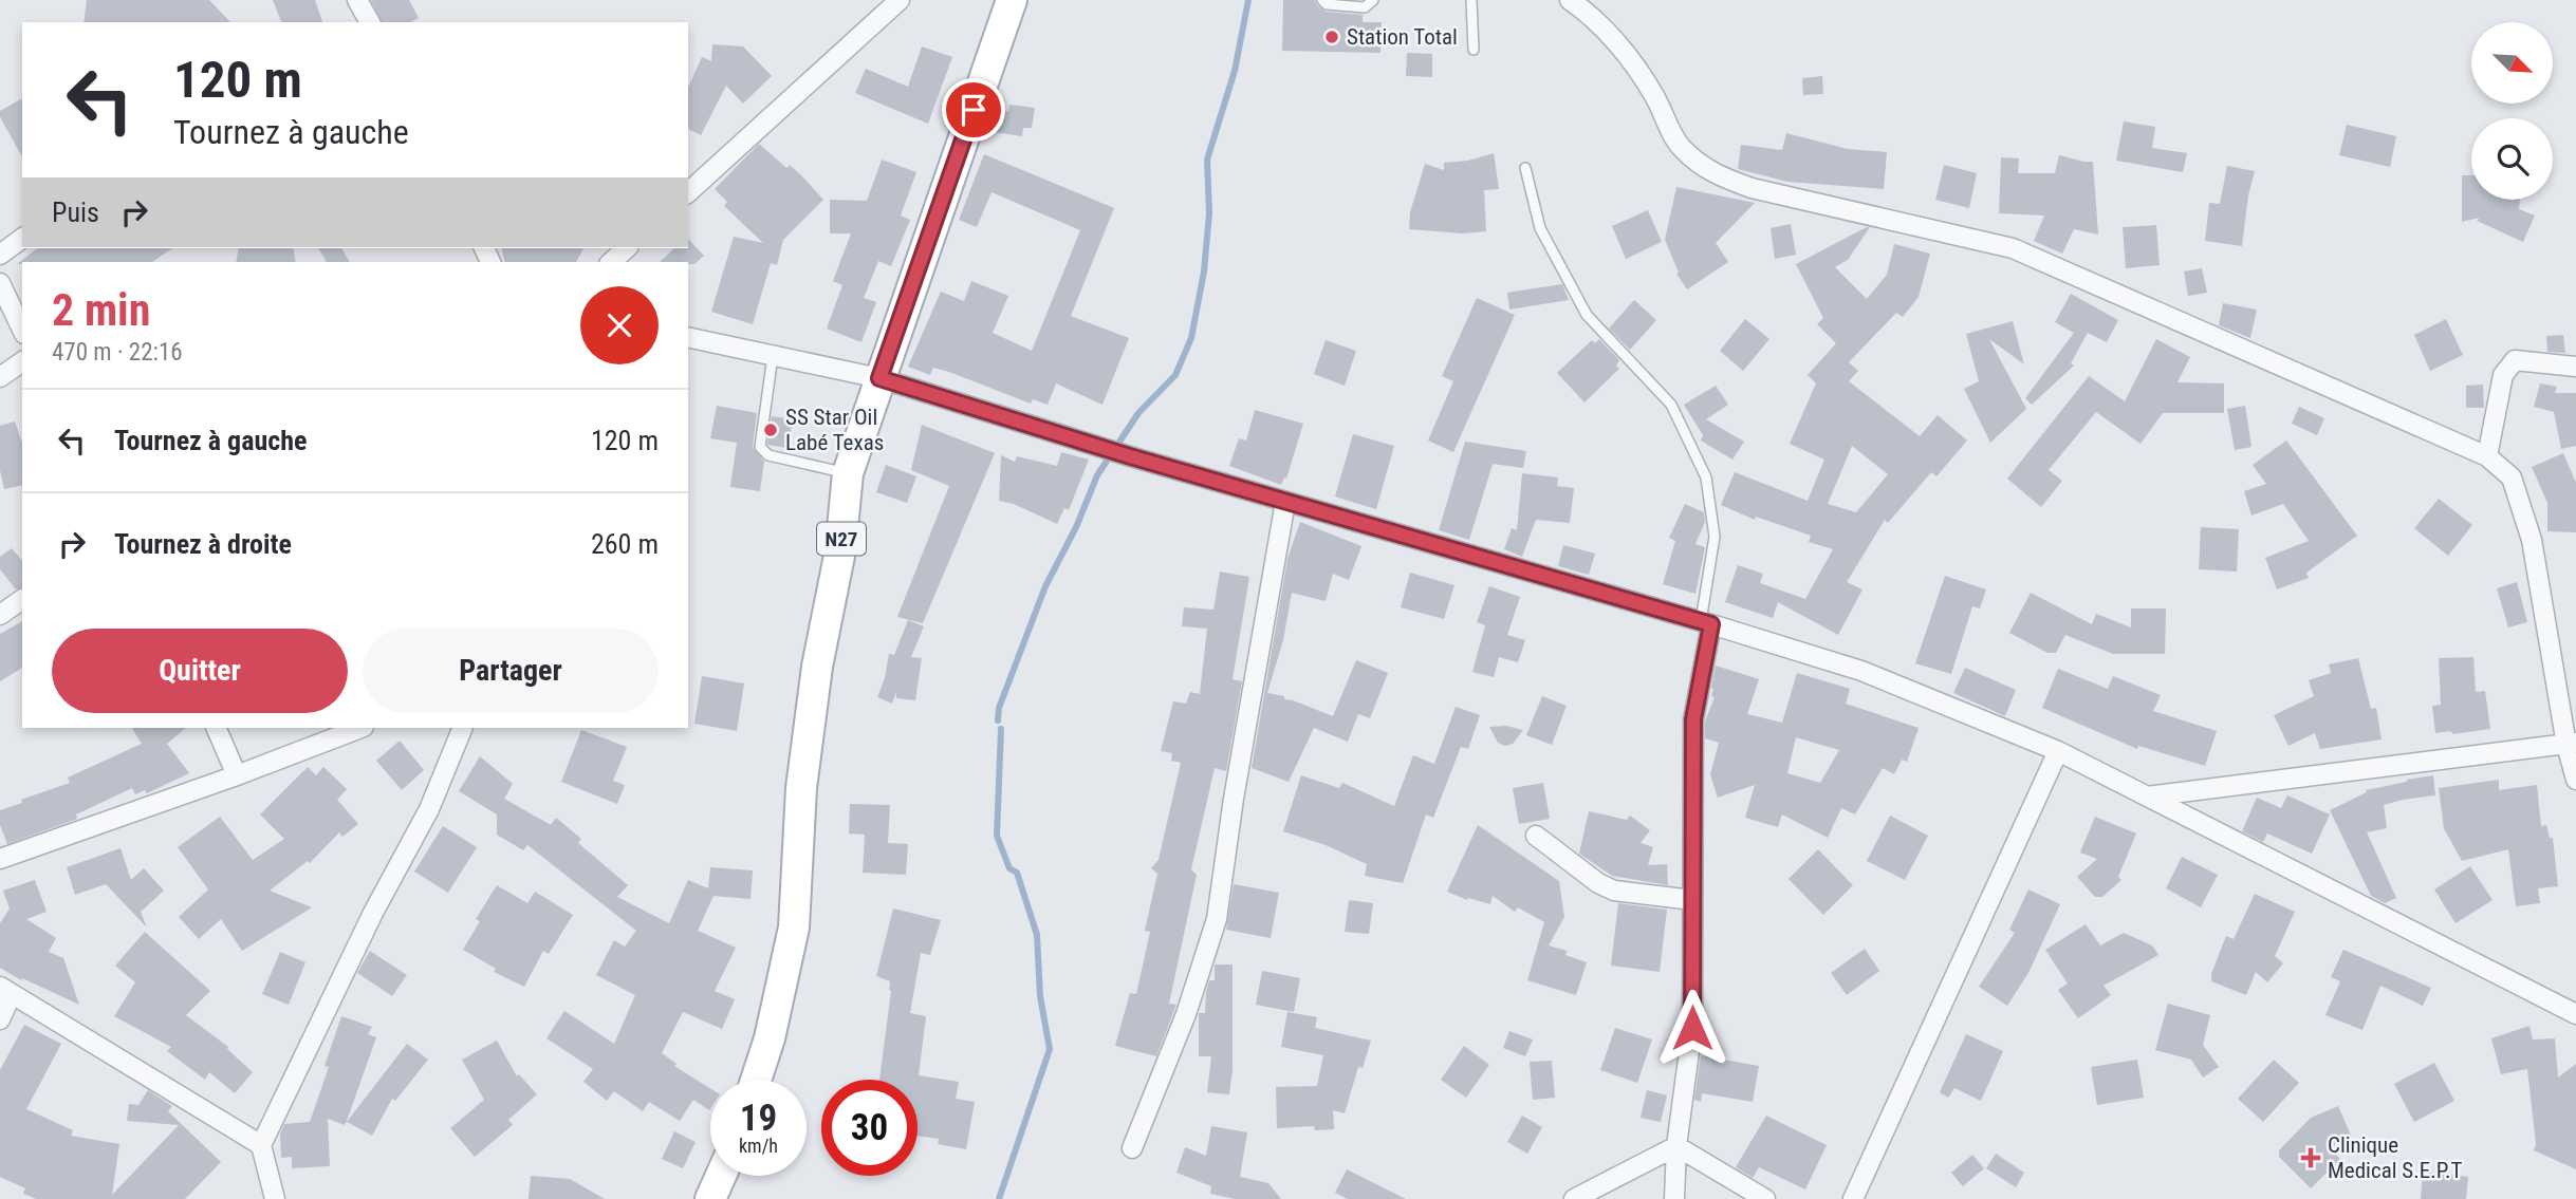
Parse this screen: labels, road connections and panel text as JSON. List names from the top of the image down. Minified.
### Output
{"streets":{"main road":["N27"]},"places":{"other":["Station Total","SS Star Oil Labé Texas"],"health":["Clinique Medical S.E.P.T"]},"north":"bottom right","page":{"turn":["120 m","Tournez à gauche"],"then":"Puis","heading":["2 min","470 m · 22:16"],"list":[{"name":"Tournez à gauche","value":"120 m"},{"name":"Tournez à droite","value":"260 m"}],"buttons":["Quitter","Partager"],"speed":"19 km/h","limit":"30"}}
